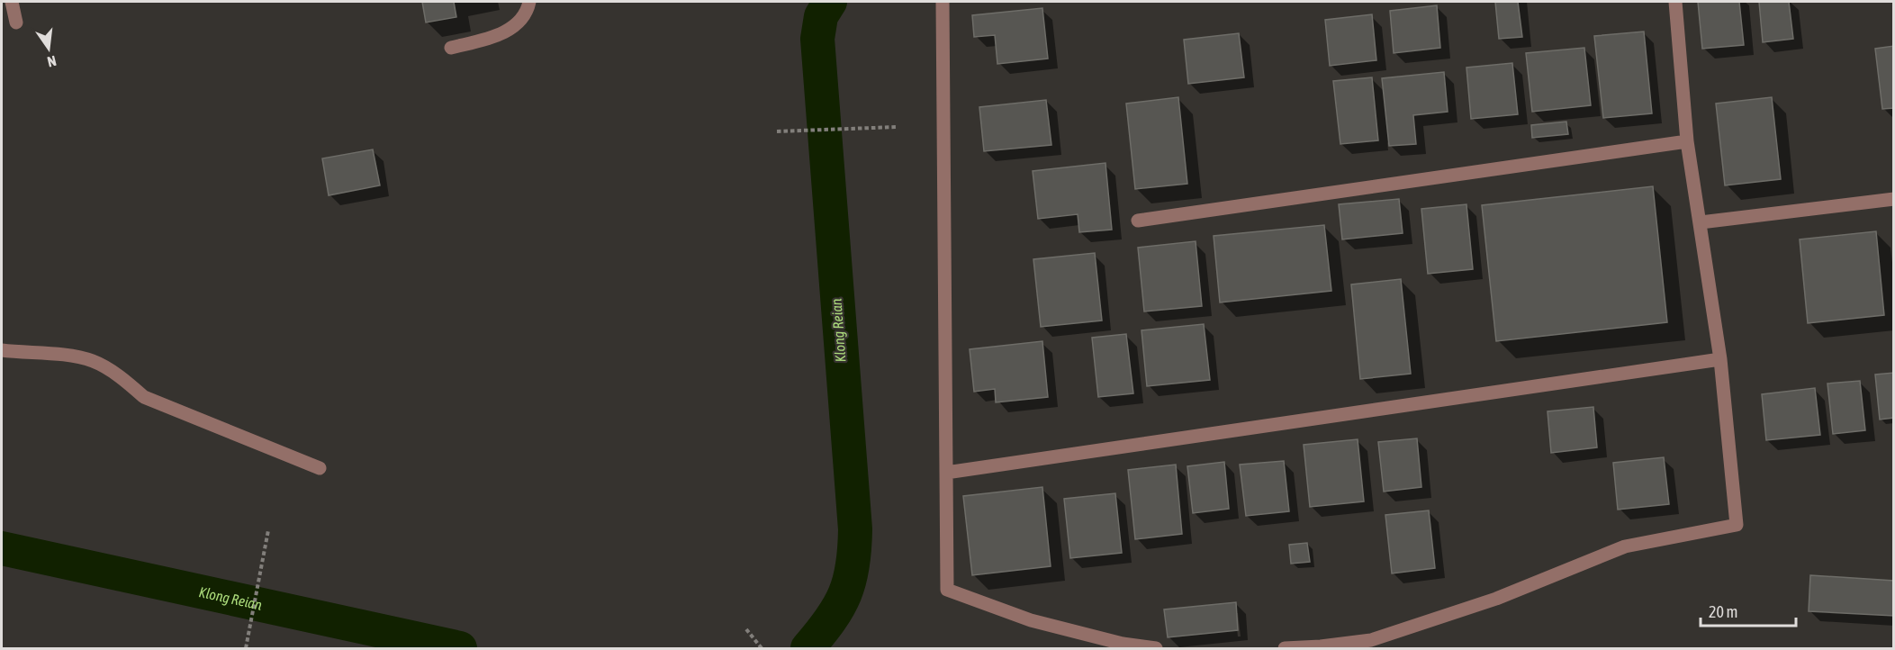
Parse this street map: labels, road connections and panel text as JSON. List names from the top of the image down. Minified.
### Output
{"water":["Klong Reian"],"scale_bar":"20 m","north":"bottom"}
